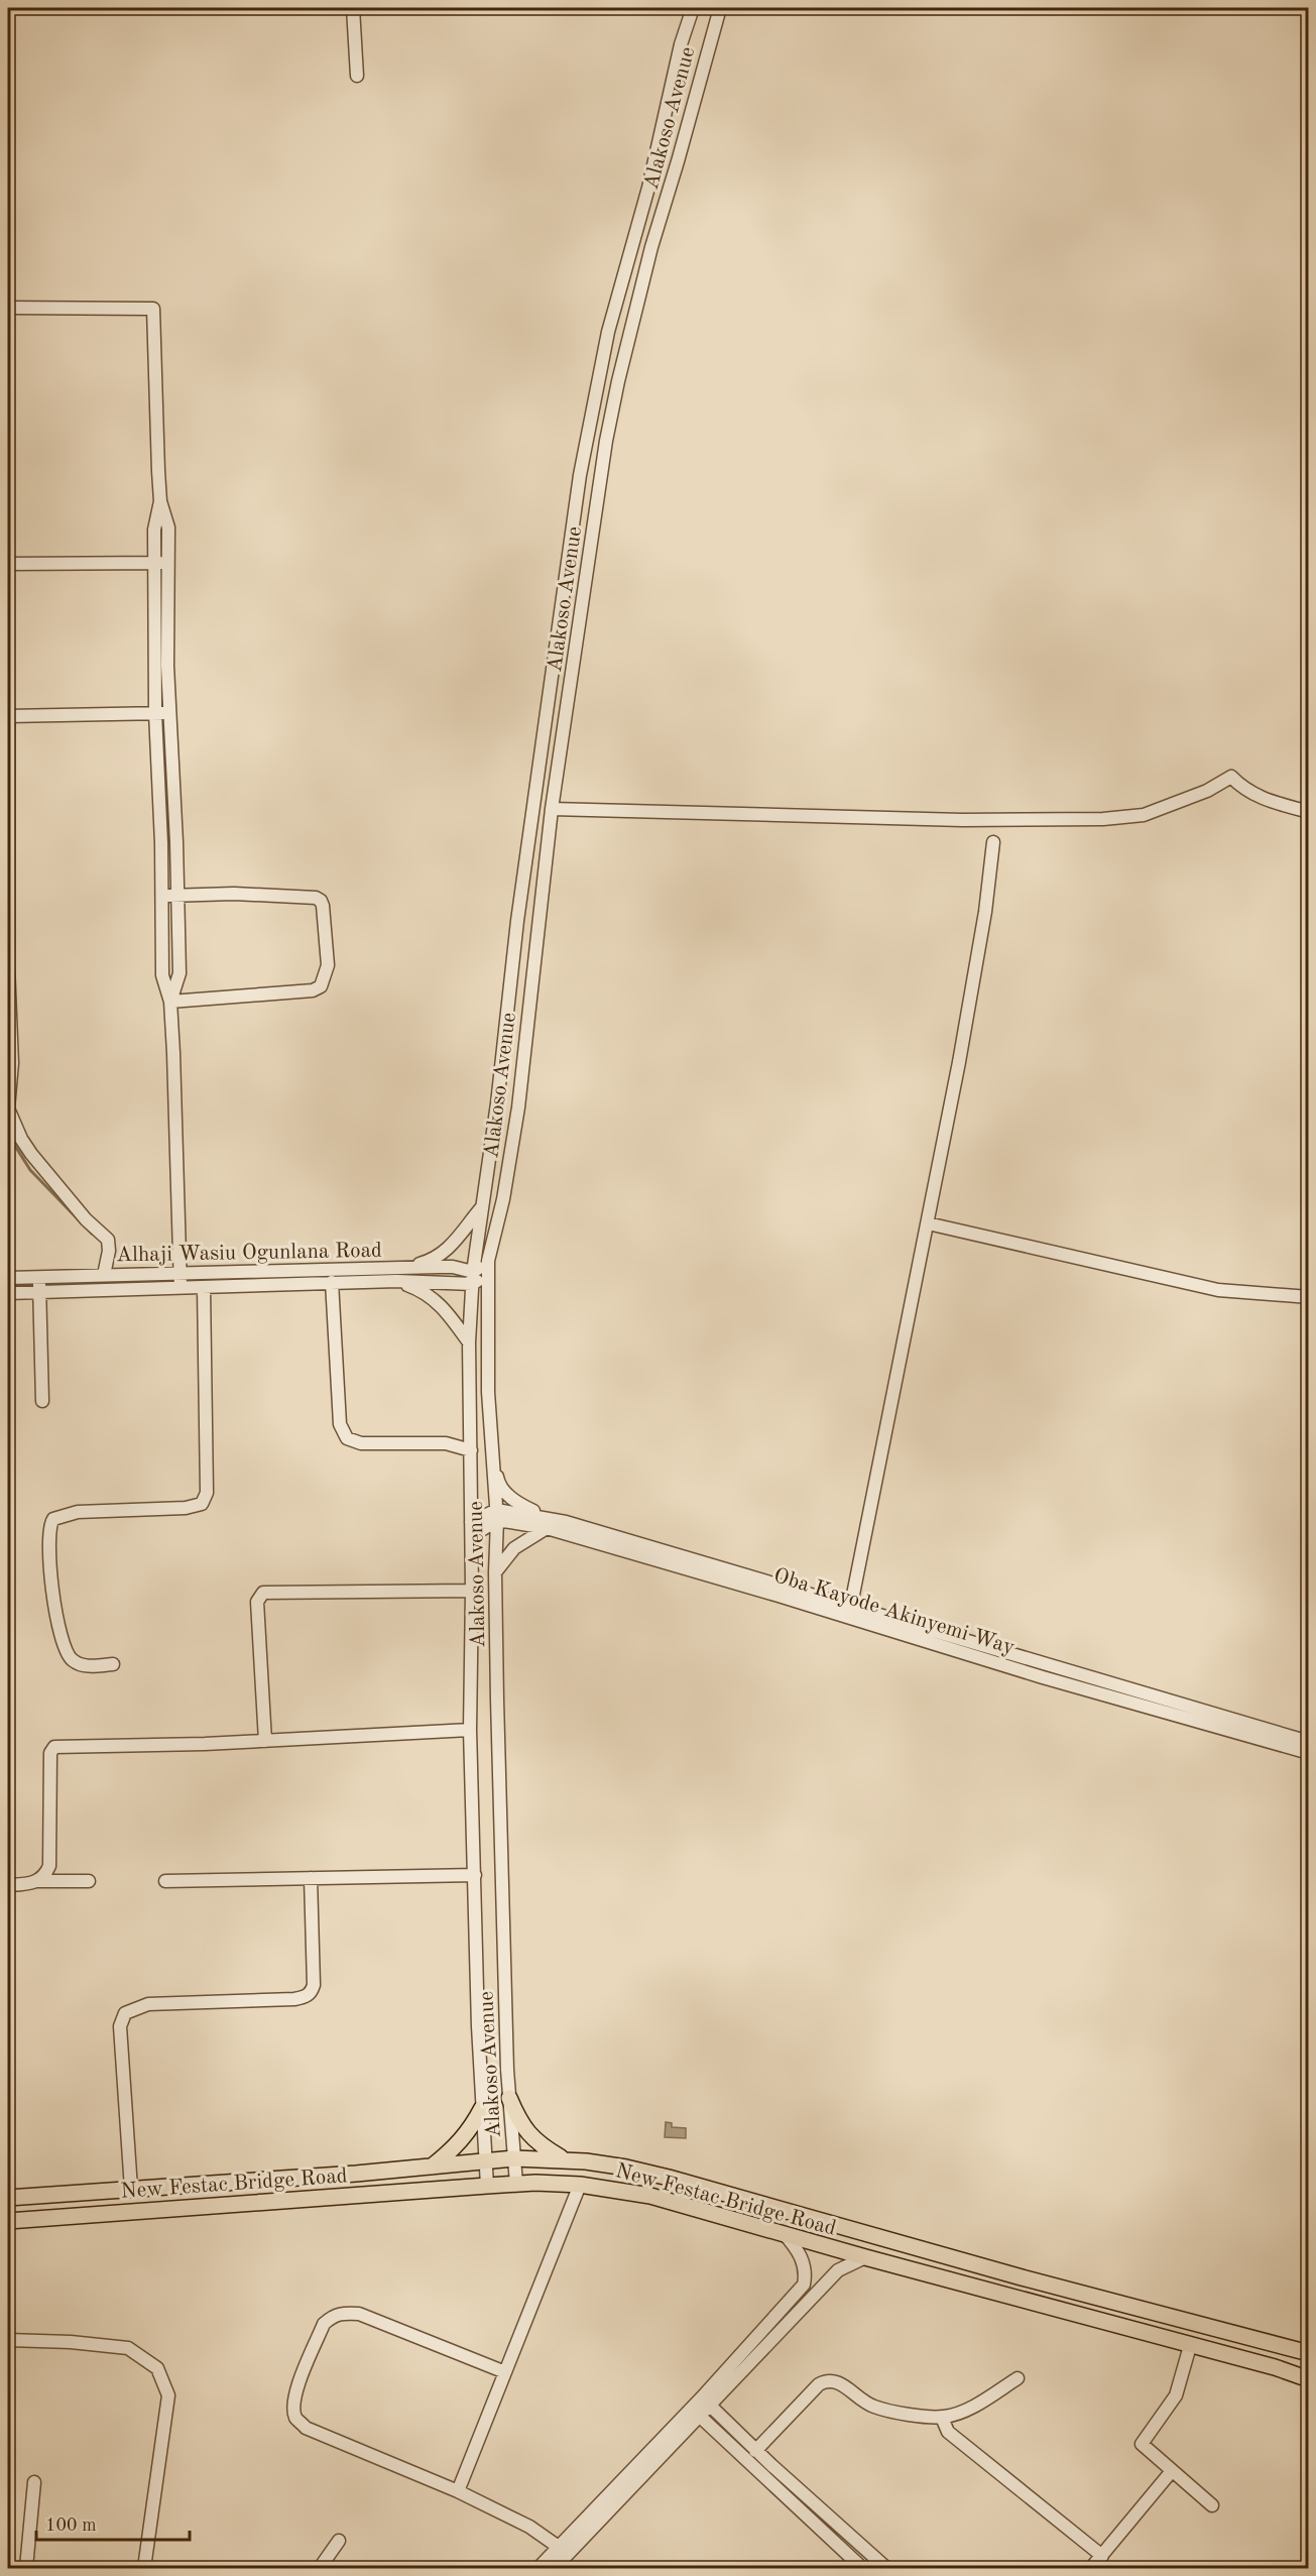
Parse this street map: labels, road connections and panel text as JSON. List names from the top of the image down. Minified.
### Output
{"streets":{"main road":["New Festac Bridge Road"],"street":["Alakoso Avenue","Alhaji Wasiu Ogunlana Road","Oba Kayode Akinyemi Way"]},"crossings":[["Alakoso Avenue","Alhaji Wasiu Ogunlana Road"],["Alakoso Avenue","Oba Kayode Akinyemi Way"],["Alakoso Avenue","New Festac Bridge Road"]],"scale_bar":"100 m"}
